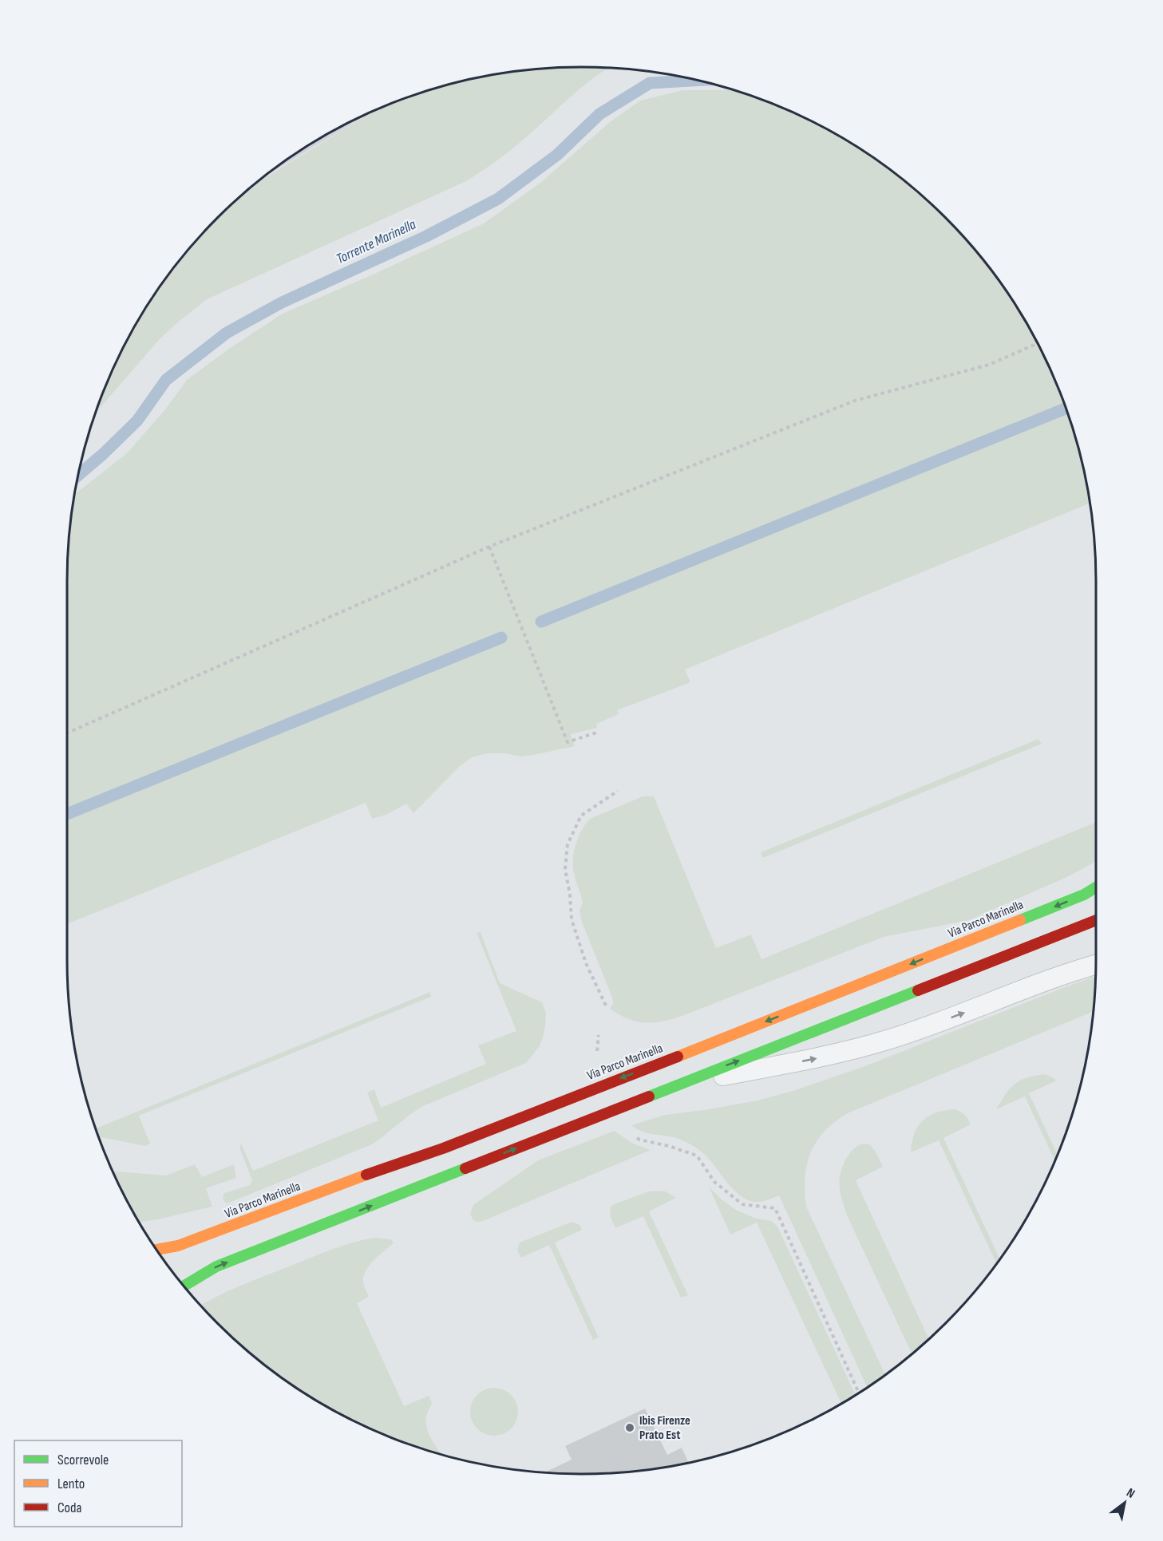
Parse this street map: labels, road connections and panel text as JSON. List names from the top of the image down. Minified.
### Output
{"streets":{"main road":["Via Parco Marinella"]},"water":["Torrente Marinella"],"places":["Ibis Firenze Prato Est"],"legend":["Scorrevole","Lento","Coda"],"north":"top right"}
